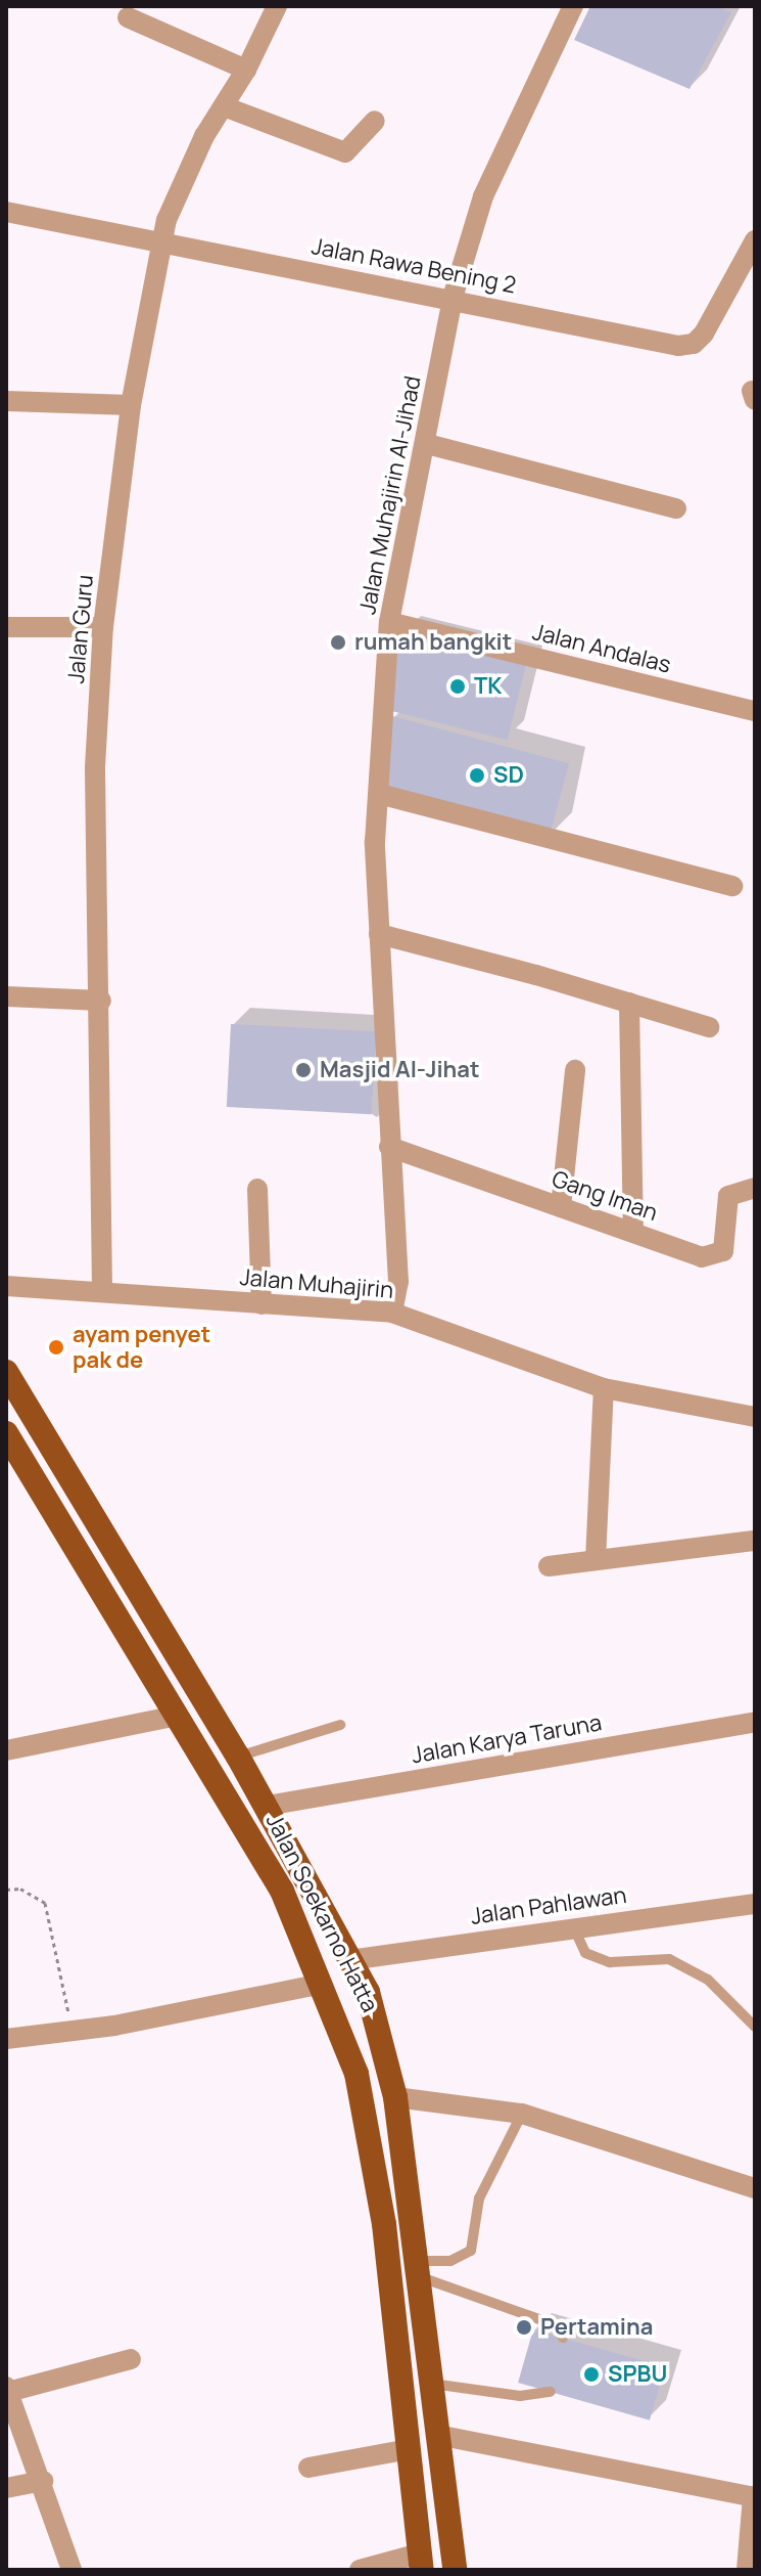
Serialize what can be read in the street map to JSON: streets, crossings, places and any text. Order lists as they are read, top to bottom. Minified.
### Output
{"streets":{"main road":["Jalan Soekarno Hatta"],"street":["Jalan Rawa Bening 2","Jalan Muhajirin Al-Jihad","Jalan Guru","Jalan Andalas","Gang Iman","Jalan Muhajirin","Jalan Karya Taruna","Jalan Pahlawan"]},"crossings":[["Jalan Rawa Bening 2","Jalan Muhajirin Al-Jihad"],["Jalan Rawa Bening 2","Jalan Guru"],["Jalan Muhajirin Al-Jihad","Jalan Andalas"],["Jalan Muhajirin Al-Jihad","Gang Iman"],["Jalan Muhajirin Al-Jihad","Jalan Muhajirin"],["Jalan Guru","Jalan Muhajirin"],["Jalan Karya Taruna","Jalan Soekarno Hatta"],["Jalan Pahlawan","Jalan Soekarno Hatta"]],"places":["rumah bangkit","TK","SD","Masjid Al-Jihat","ayam penyet pak de","Pertamina","SPBU"]}
